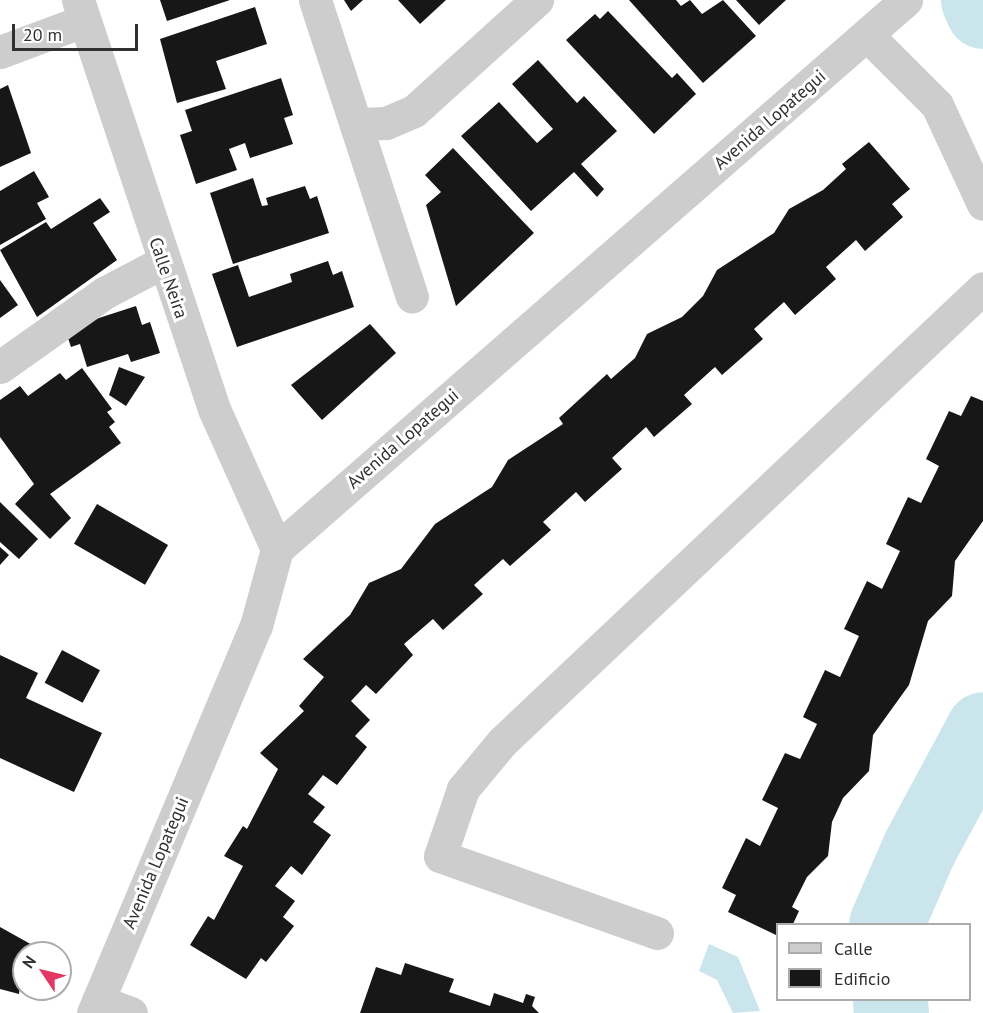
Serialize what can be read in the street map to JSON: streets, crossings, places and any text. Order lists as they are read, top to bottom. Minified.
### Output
{"streets":{"street":["Avenida Lopategui","Calle Neira"]},"crossings":[["Avenida Lopategui","Calle Neira"]],"legend":["Calle","Edificio"],"scale_bar":"20 m","north":"top left"}
